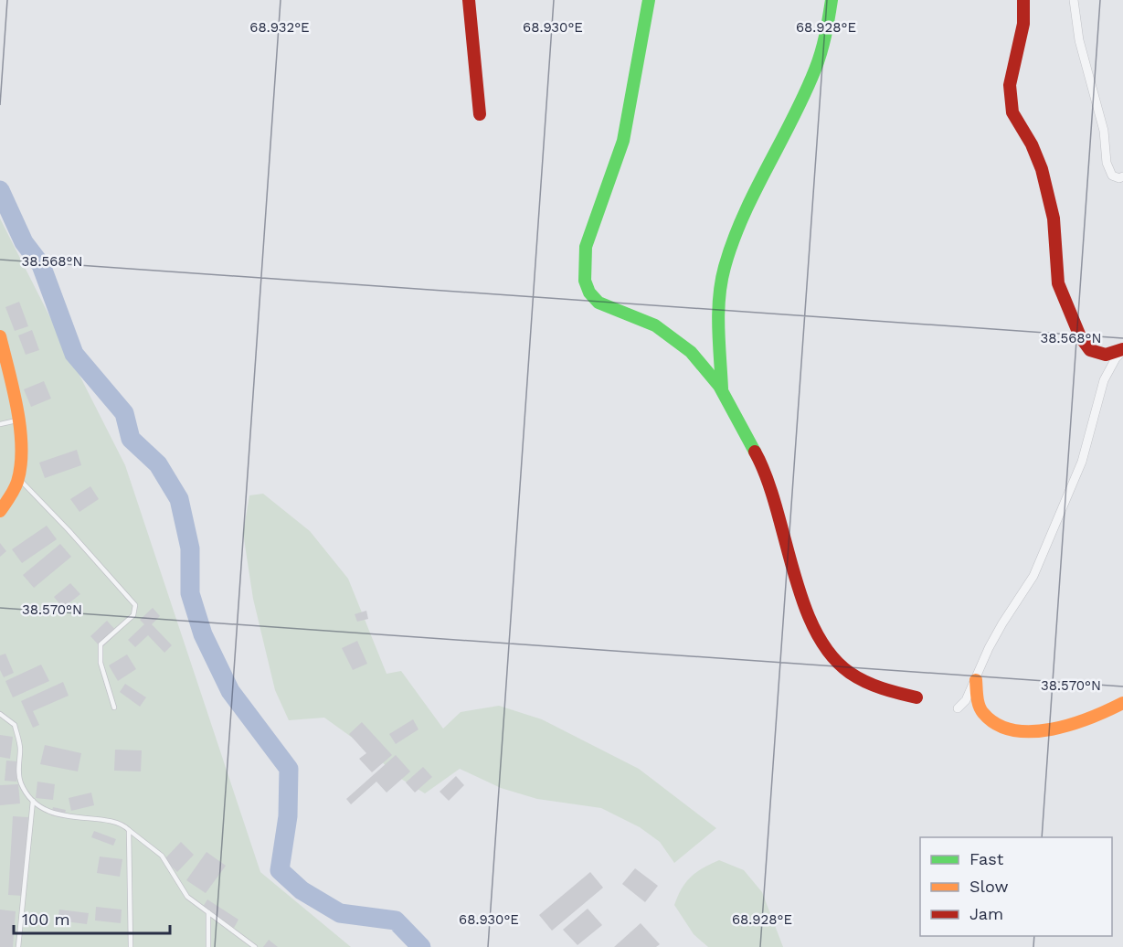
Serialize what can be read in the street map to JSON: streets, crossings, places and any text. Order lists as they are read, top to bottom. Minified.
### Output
{"legend":["Fast","Slow","Jam"],"scale_bar":"100 m","coordinates":["68.932°E","68.930°E","68.928°E","38.568°N","38.570°N"]}
